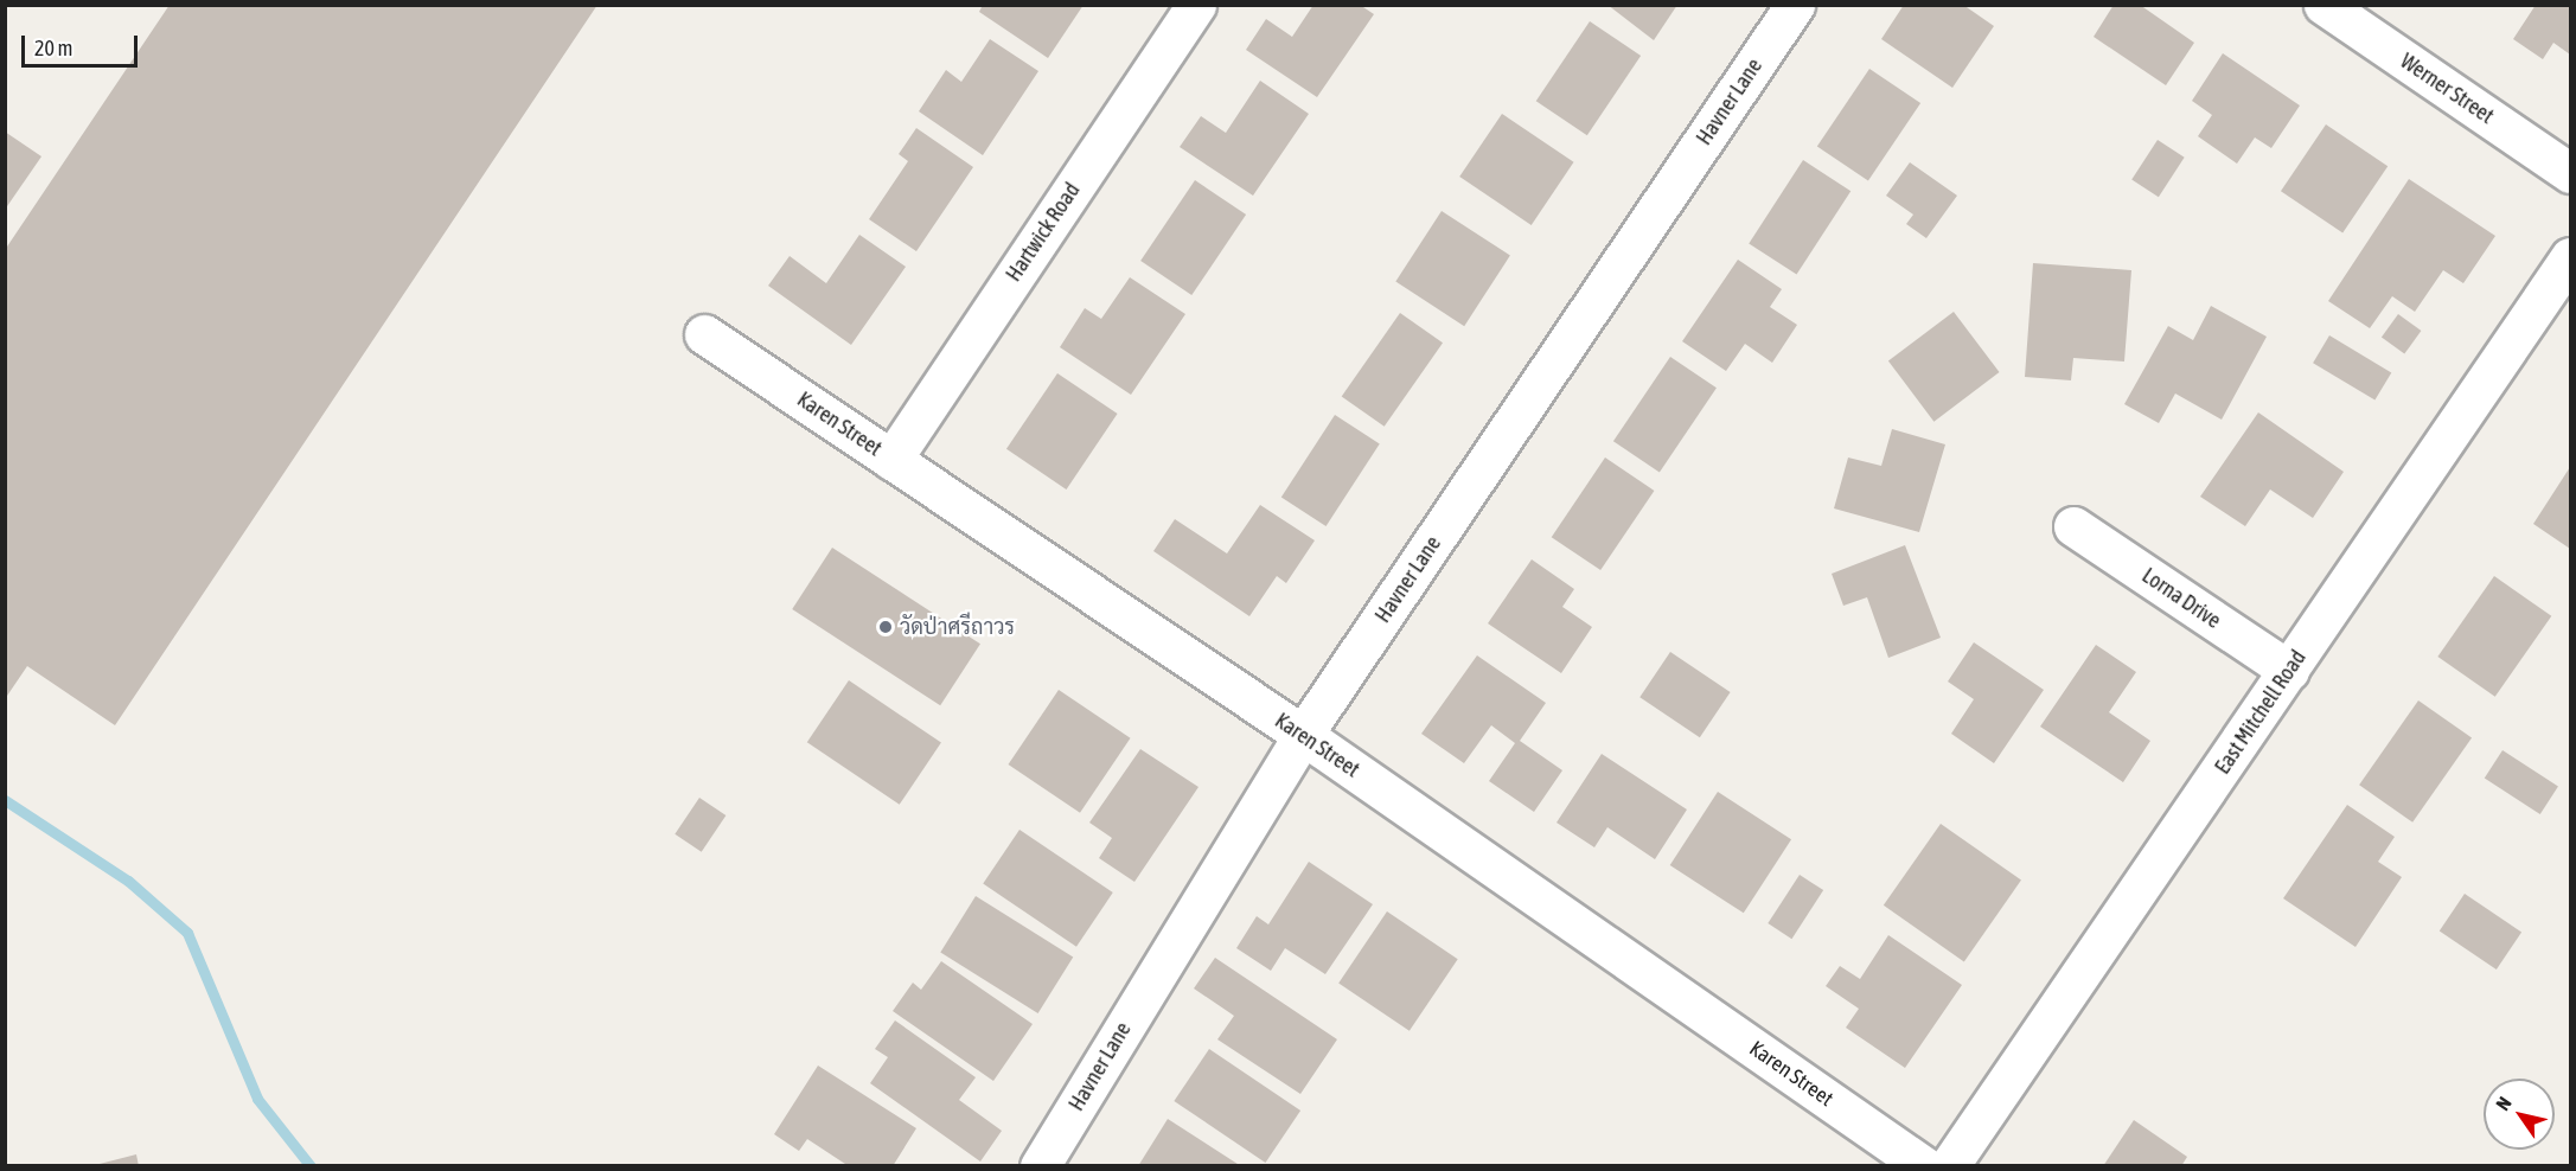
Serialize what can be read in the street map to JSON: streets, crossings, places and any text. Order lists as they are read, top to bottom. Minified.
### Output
{"streets":{"street":["Werner Street","Havner Lane","Hartwick Road","Karen Street","Lorna Drive","East Mitchell Road"]},"crossings":[["Havner Lane","Karen Street"],["Hartwick Road","Karen Street"],["Lorna Drive","East Mitchell Road"]],"places":["วัดป่าศรีถาวร"],"scale_bar":"20 m","north":"top left"}
